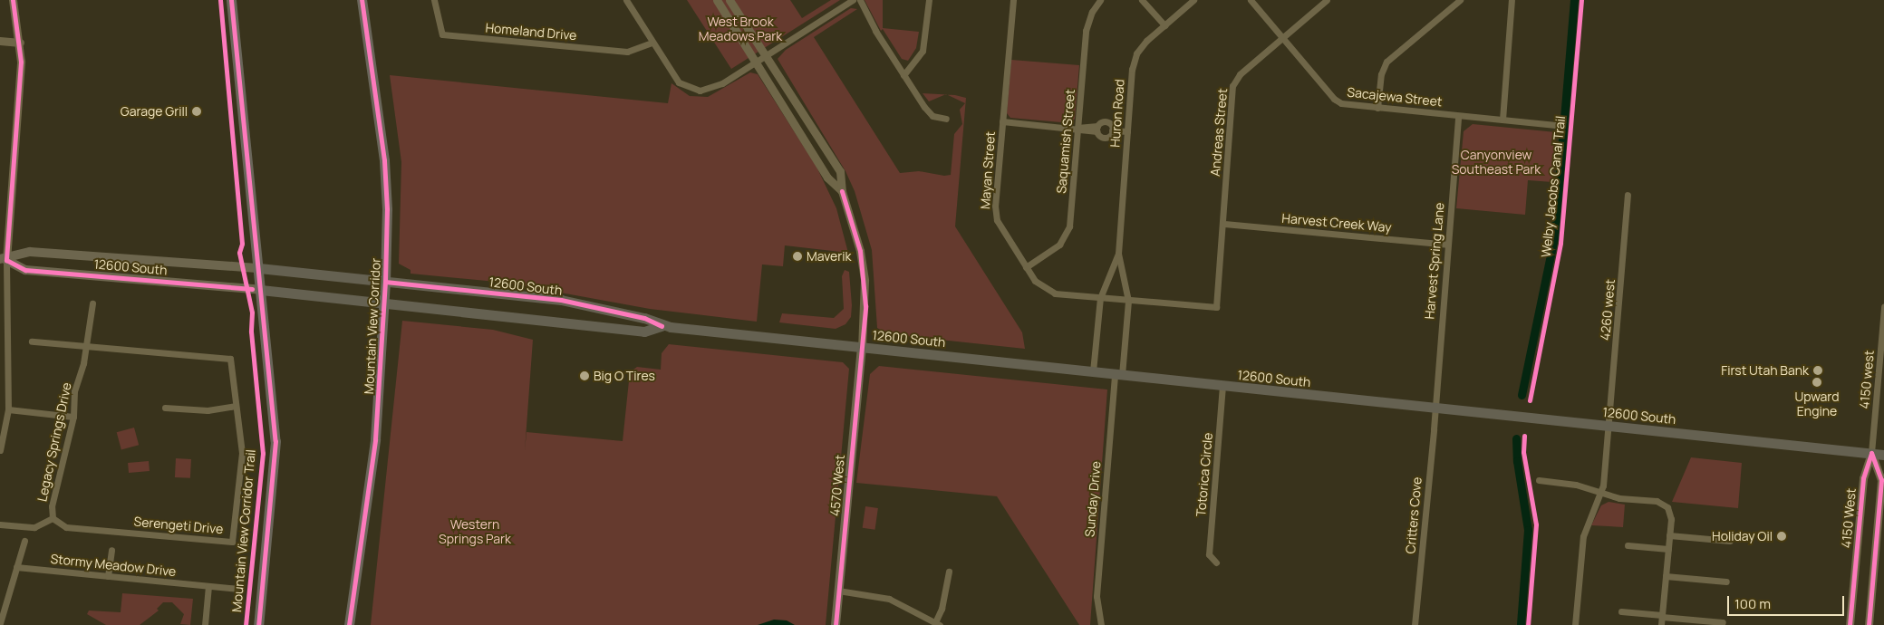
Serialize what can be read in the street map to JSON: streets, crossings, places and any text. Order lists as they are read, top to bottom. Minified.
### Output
{"streets":{"highway":["Mountain View Corridor"],"main road":["12600 South","4570 West"],"street":["Homeland Drive","Sacajewa Street","Huron Road","Andreas Street","Saquamish Street","Mayan Street","Harvest Creek Way","Harvest Spring Lane","4260 west","4150 west","Legacy Springs Drive","Totorica Circle","Sunday Drive","Critters Cove","4150 West","Serengeti Drive","Stormy Meadow Drive"],"cycle path":["Welby Jacobs Canal Trail","Mountain View Corridor Trail"]},"crossings":[["Sacajewa Street","Andreas Street"],["Sacajewa Street","Harvest Spring Lane"],["Huron Road","Mayan Street"],["Huron Road","12600 South"],["Huron Road","Sunday Drive"],["Andreas Street","Mayan Street"],["Andreas Street","Harvest Creek Way"],["Saquamish Street","Mayan Street"],["Harvest Creek Way","Harvest Spring Lane"],["Harvest Spring Lane","12600 South"],["Harvest Spring Lane","Critters Cove"],["12600 South","4260 west"],["12600 South","Mountain View Corridor"],["12600 South","4150 west"],["12600 South","Totorica Circle"],["12600 South","4570 West"],["12600 South","Sunday Drive"],["12600 South","Critters Cove"],["12600 South","4150 West"],["4150 west","4150 West"],["Legacy Springs Drive","Serengeti Drive"]],"parks":["West Brook Meadows Park","Canyonview Southeast Park","Western Springs Park"],"places":["Garage Grill","Maverik","First Utah Bank","Big O Tires","Upward Engine","Holiday Oil"],"scale_bar":"100 m"}
